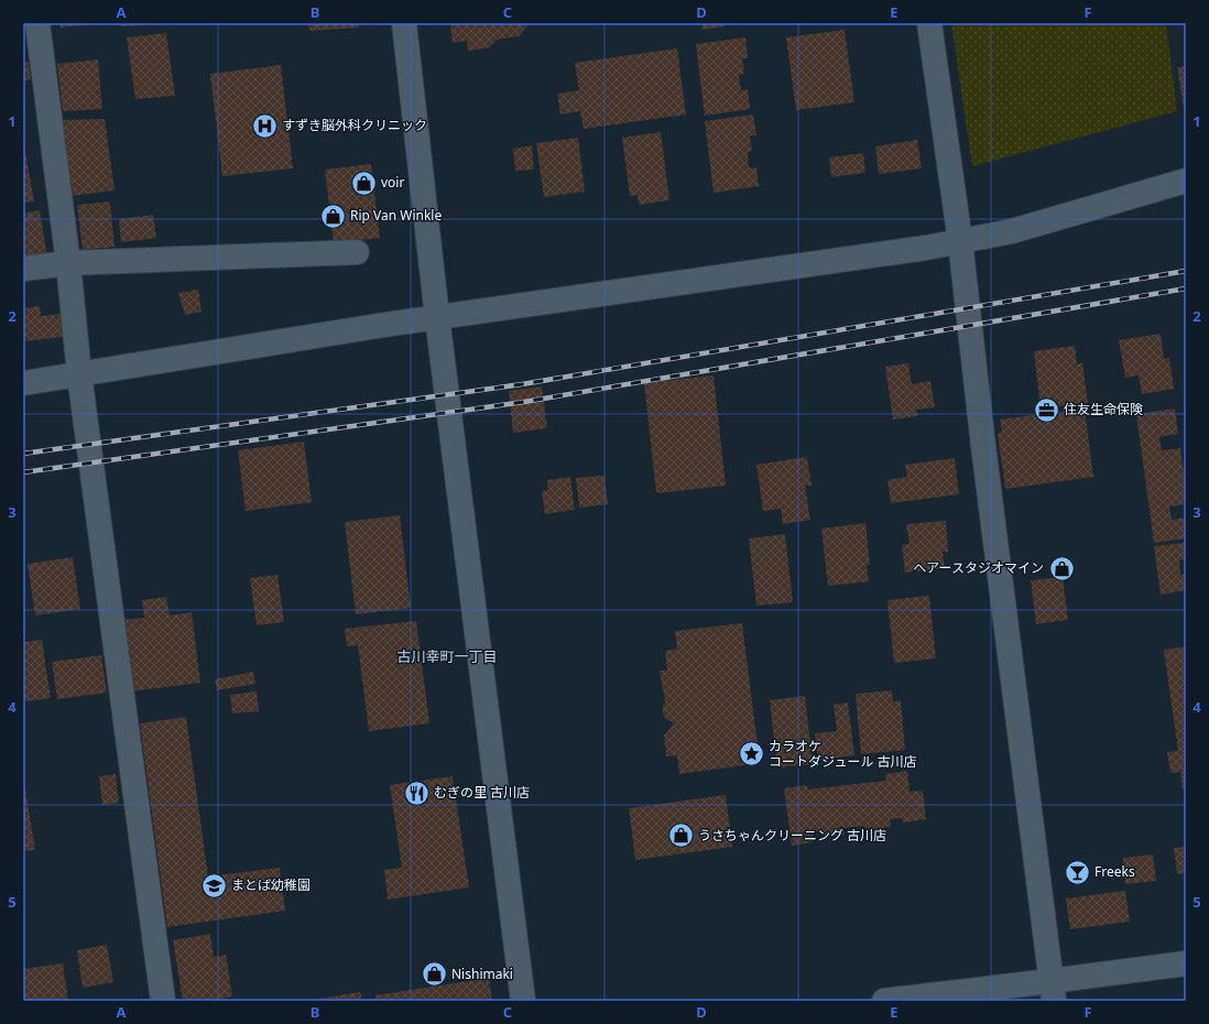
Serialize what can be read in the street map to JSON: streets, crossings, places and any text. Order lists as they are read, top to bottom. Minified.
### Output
{"districts":["古川幸町一丁目"],"places":{"hospital":["すずき脳外科クリニック"],"shop":["voir","Rip Van Winkle","ヘアースタジオマイン","うさちゃんクリーニング 古川店","Nishimaki"],"office":["住友生命保険"],"place":["カラオケ コートダジュール 古川店"],"restaurant":["むぎの里 古川店"],"bar":["Freeks"],"school or university":["まとば幼稚園"]},"grid":{"columns":["A","B","C","D","E","F"],"rows":["1","2","3","4","5"]}}
